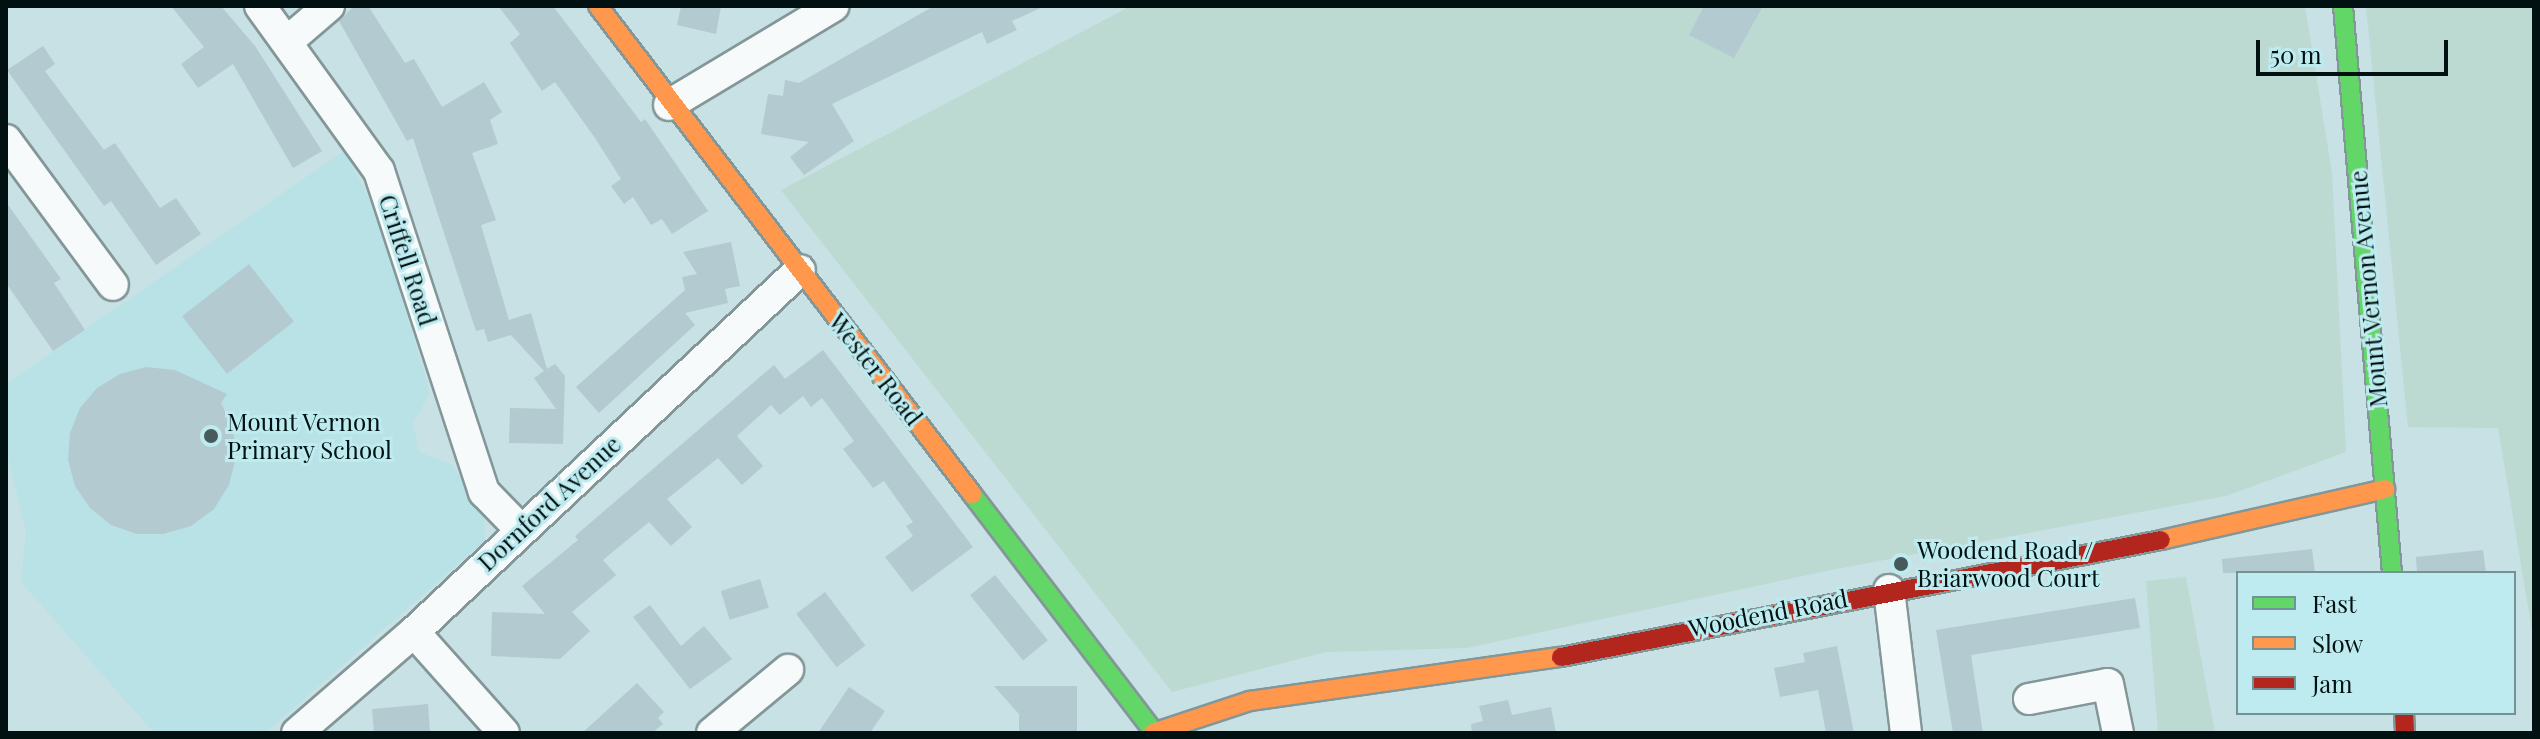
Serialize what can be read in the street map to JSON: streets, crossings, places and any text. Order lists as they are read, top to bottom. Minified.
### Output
{"streets":{"street":["Criffell Road","Mount Vernon Avenue","Wester Road","Dornford Avenue","Woodend Road"]},"crossings":[["Criffell Road","Dornford Avenue"],["Mount Vernon Avenue","Woodend Road"],["Wester Road","Dornford Avenue"],["Wester Road","Woodend Road"]],"places":["Mount Vernon Primary School","Woodend Road / Briarwood Court"],"legend":["Fast","Slow","Jam"],"scale_bar":"50 m"}
